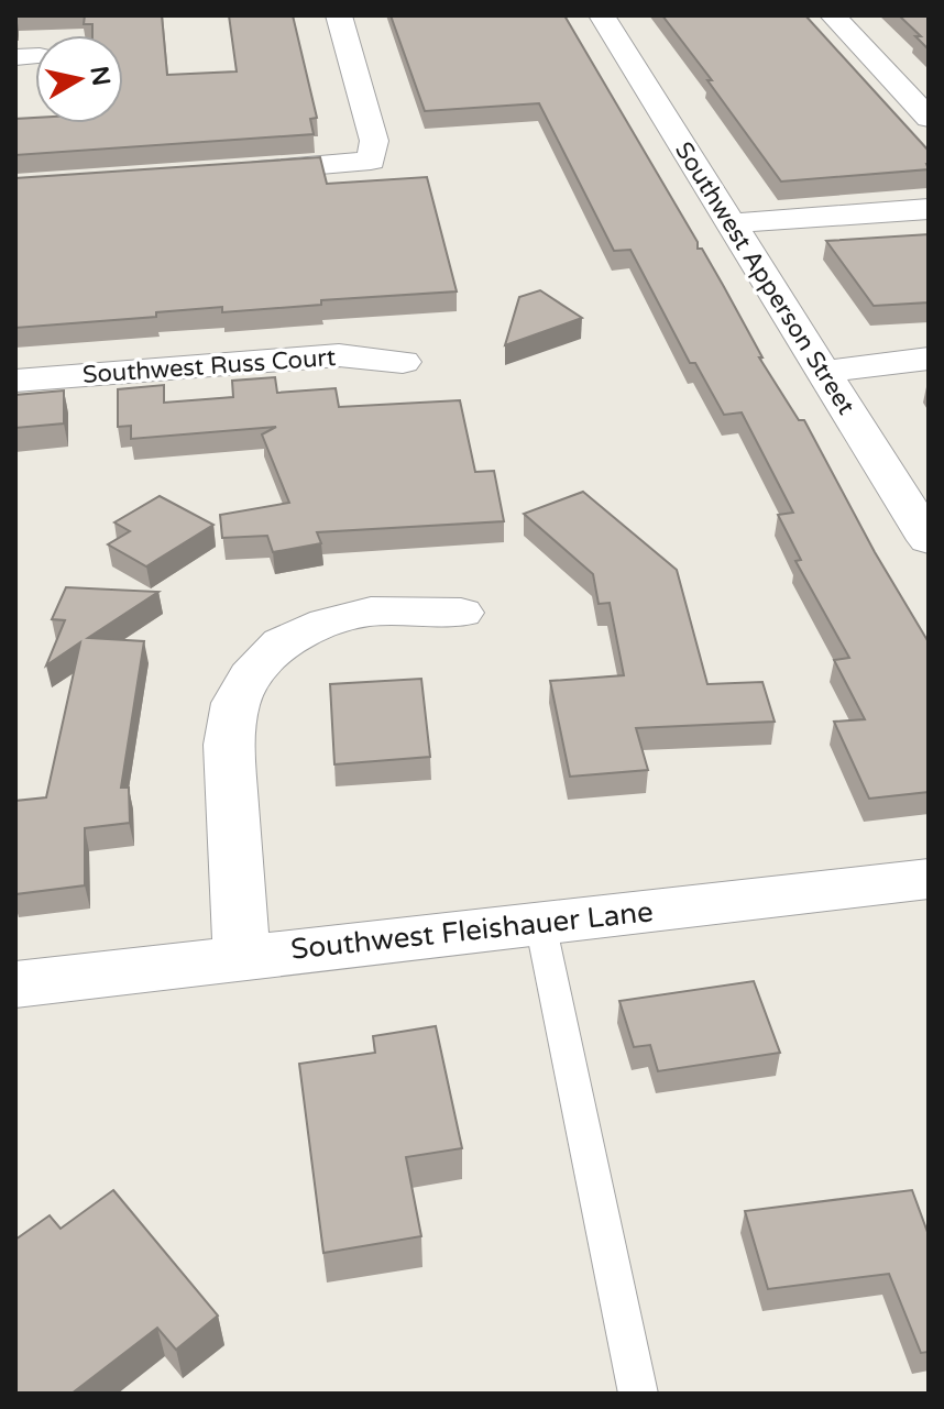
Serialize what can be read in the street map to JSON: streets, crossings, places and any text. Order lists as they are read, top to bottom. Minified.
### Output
{"streets":{"street":["Southwest Apperson Street","Southwest Russ Court","Southwest Fleishauer Lane"]},"north":"right"}
